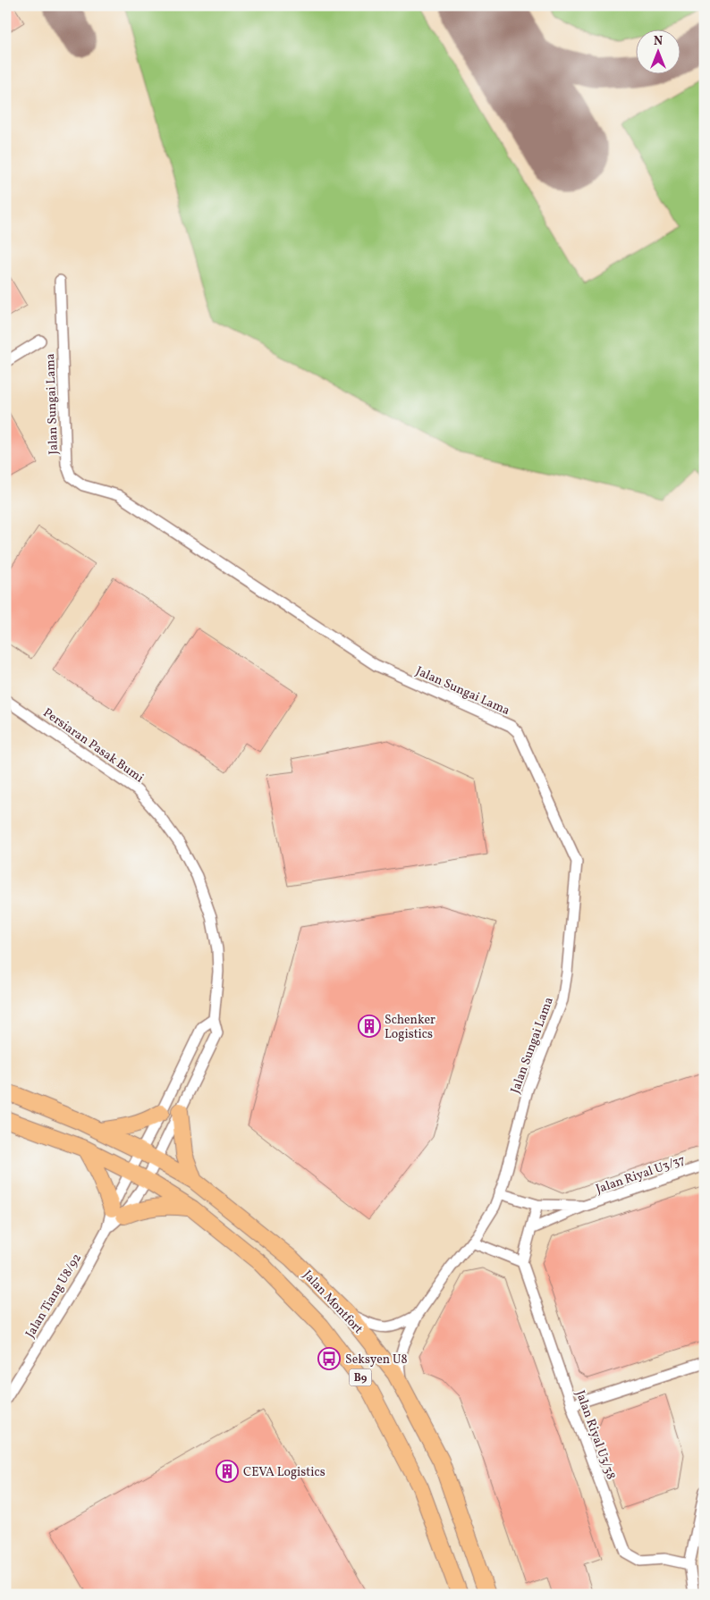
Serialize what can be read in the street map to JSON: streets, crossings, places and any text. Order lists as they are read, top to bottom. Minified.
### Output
{"streets":{"main road":["Jalan Montfort","B9"],"street":["Jalan Sungai Lama","Persiaran Pasak Bumi","Jalan Riyal U3/37","Jalan Tiang U8/92","Jalan Riyal U3/38"]},"crossings":[["Jalan Sungai Lama","Jalan Montfort"],["Persiaran Pasak Bumi","Jalan Tiang U8/92"],["Persiaran Pasak Bumi","Jalan Montfort"],["Jalan Tiang U8/92","Jalan Montfort"]],"places":{"building":["Schenker Logistics","CEVA Logistics"],"bus stop":["Seksyen U8"]},"north":"top"}
